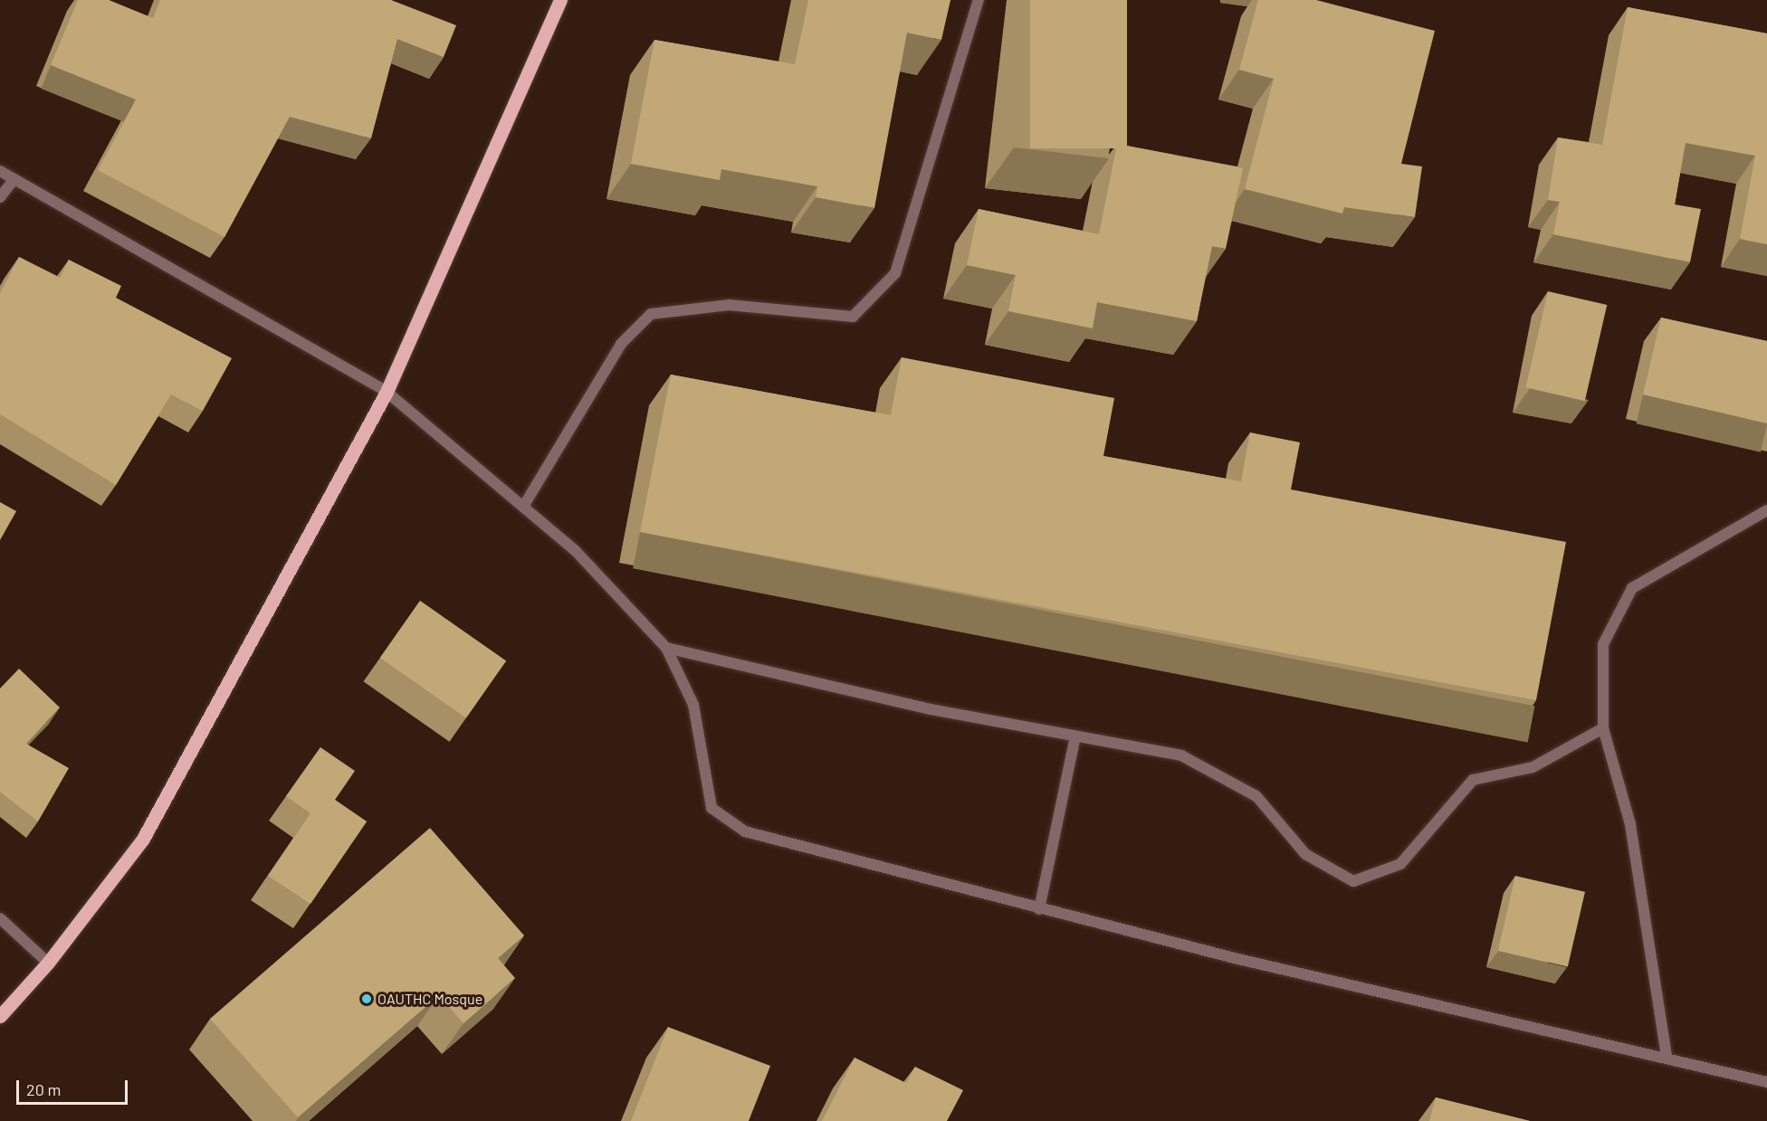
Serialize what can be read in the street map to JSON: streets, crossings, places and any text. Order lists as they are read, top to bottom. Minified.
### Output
{"places":["OAUTHC Mosque"],"scale_bar":"20 m"}
